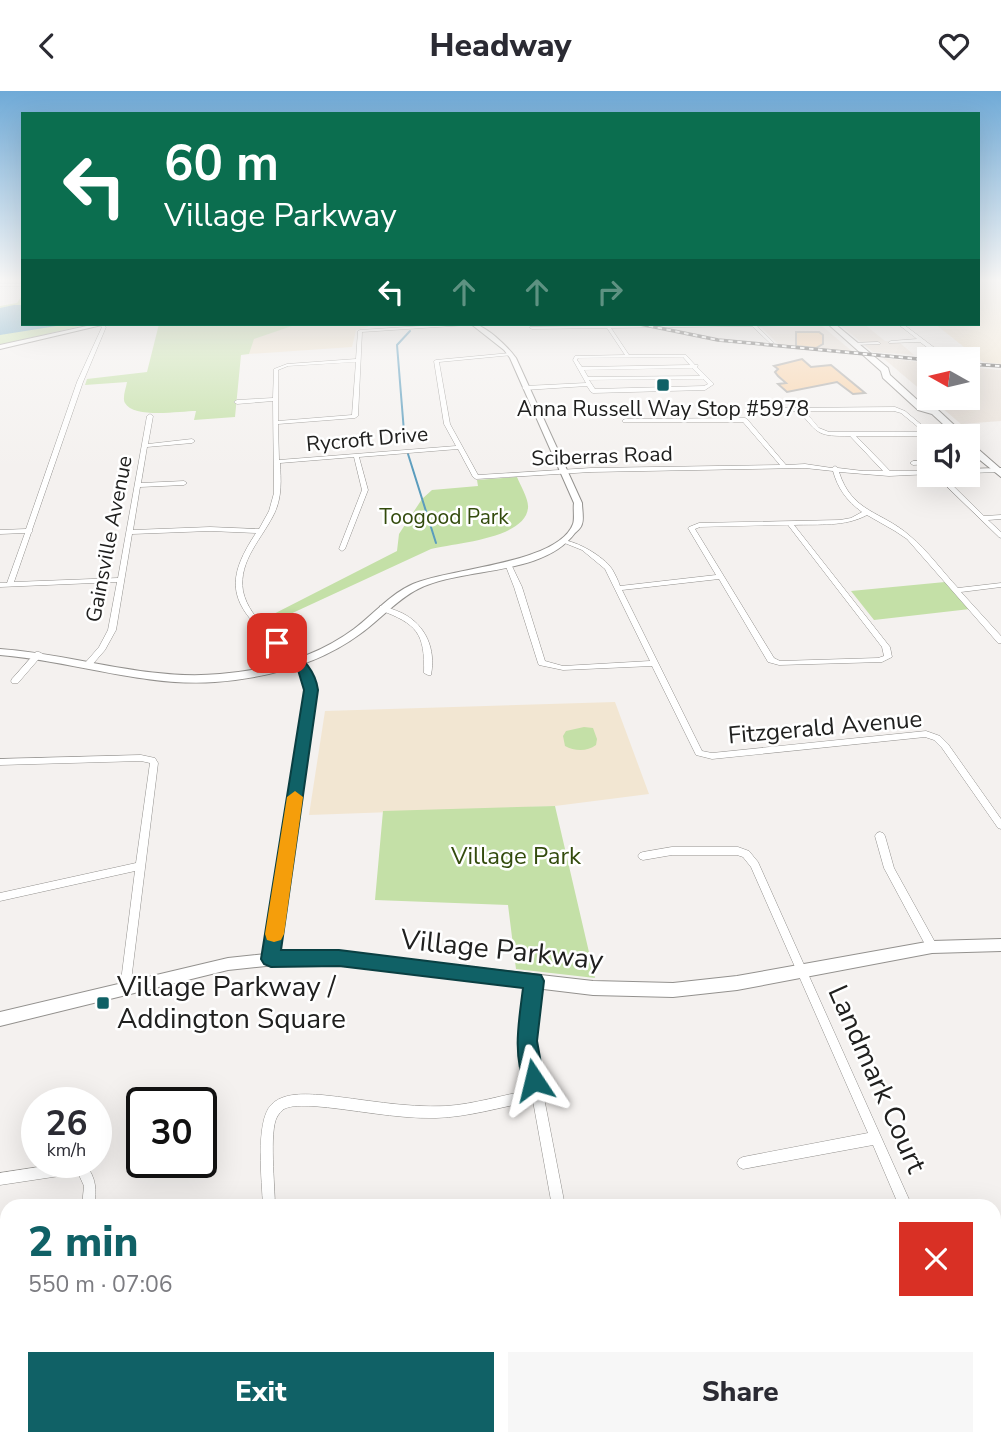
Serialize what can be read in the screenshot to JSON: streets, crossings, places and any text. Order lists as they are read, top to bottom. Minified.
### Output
{"streets":{"main road":["Village Parkway"],"street":["Rycroft Drive","Sciberras Road","Gainsville Avenue","Fitzgerald Avenue","Landmark Court"]},"crossings":[["Rycroft Drive","Sciberras Road"],["Village Parkway","Landmark Court"]],"parks":["Toogood Park","Village Park"],"places":{"transit":["Anna Russell Way Stop #5978","Village Parkway / Addington Square"]},"north":"left","page":{"header":"Headway","turn":["60 m","Village Parkway"],"speed":"26 km/h","limit":"30","heading":["2 min","550 m · 07:06"],"buttons":["Exit","Share"]}}
